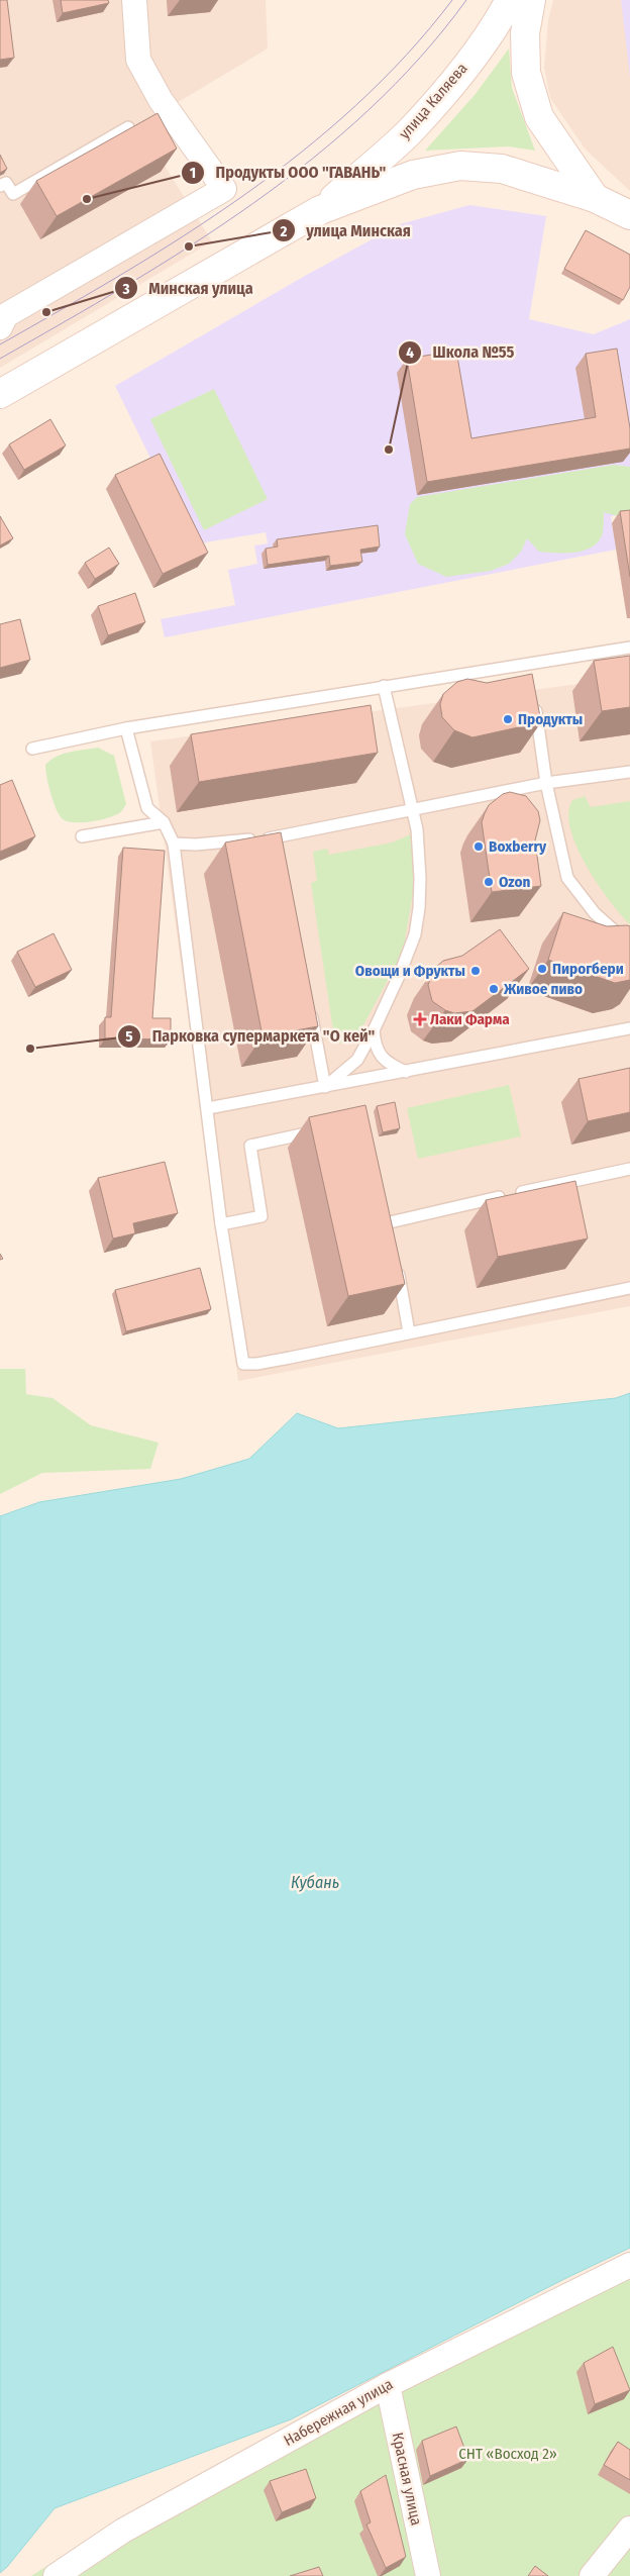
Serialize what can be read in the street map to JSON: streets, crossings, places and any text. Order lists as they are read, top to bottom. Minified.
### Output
{"streets":{"main road":["улица Каляева"],"street":["Набережная улица","Красная улица"]},"crossings":[["Набережная улица","Красная улица"]],"water":["Кубань"],"parks":["СНТ «Восход 2»"],"places":{"other":["Продукты ООО \"ГАВАНЬ\"","улица Минская","Минская улица","Школа №55","Продукты","Boxberry","Ozon","Пирогбери","Овощи и Фрукты","Живое пиво","Парковка супермаркета \"О кей\""],"health":["Лаки Фарма"]}}
